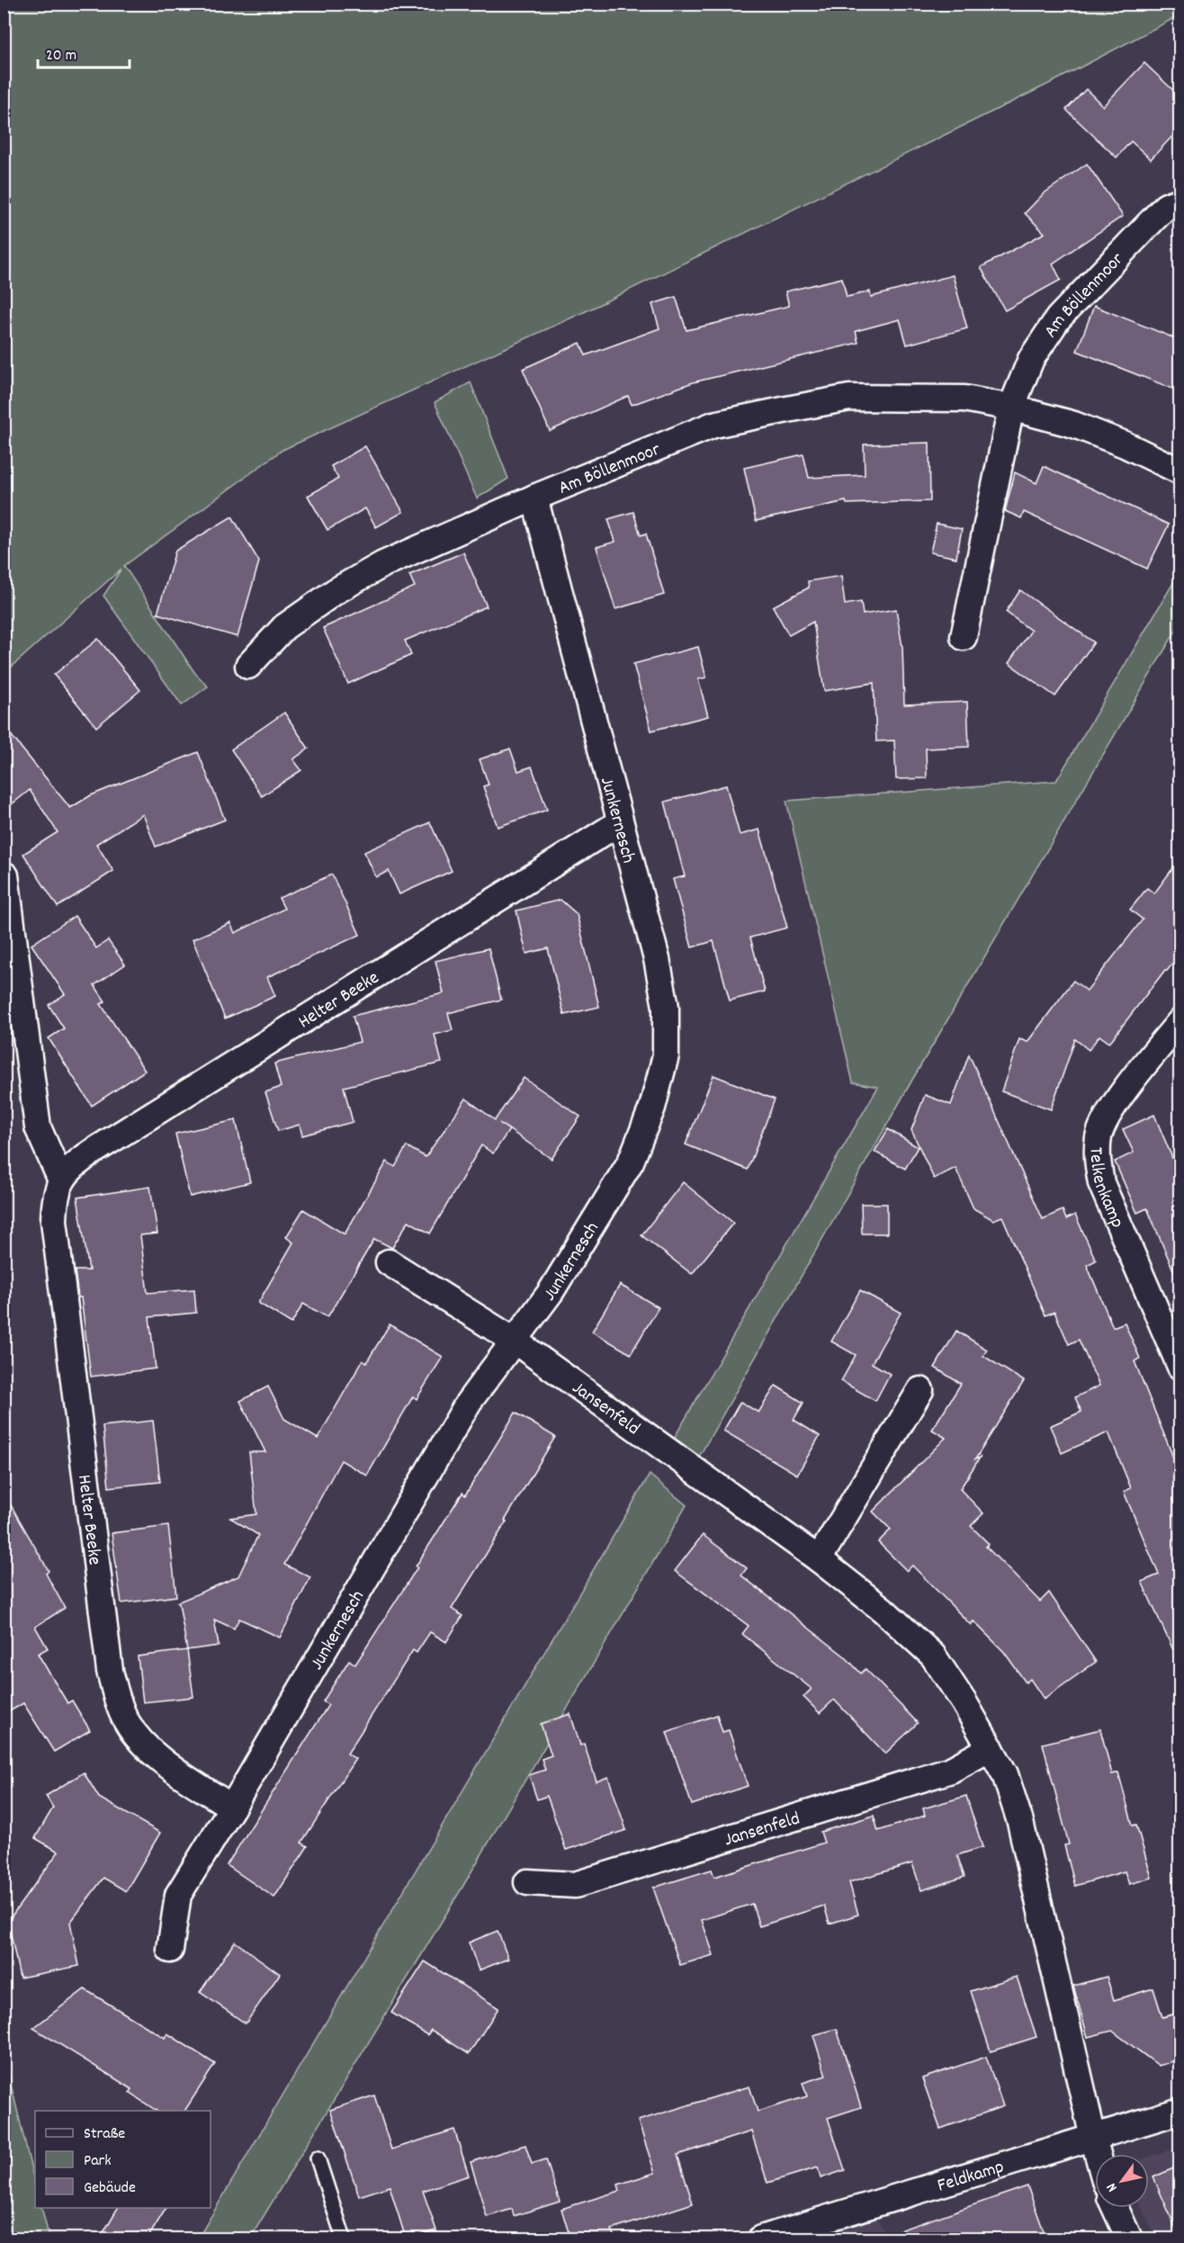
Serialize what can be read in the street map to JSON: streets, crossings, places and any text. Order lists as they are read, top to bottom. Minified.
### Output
{"streets":{"street":["Am Böllenmoor","Junkernesch","Helter Beeke","Telkenkamp","Jansenfeld","Feldkamp"]},"crossings":[["Am Böllenmoor","Junkernesch"],["Junkernesch","Helter Beeke"],["Junkernesch","Jansenfeld"],["Jansenfeld","Feldkamp"]],"legend":["Straße","Park","Gebäude"],"scale_bar":"20 m","north":"bottom left"}
